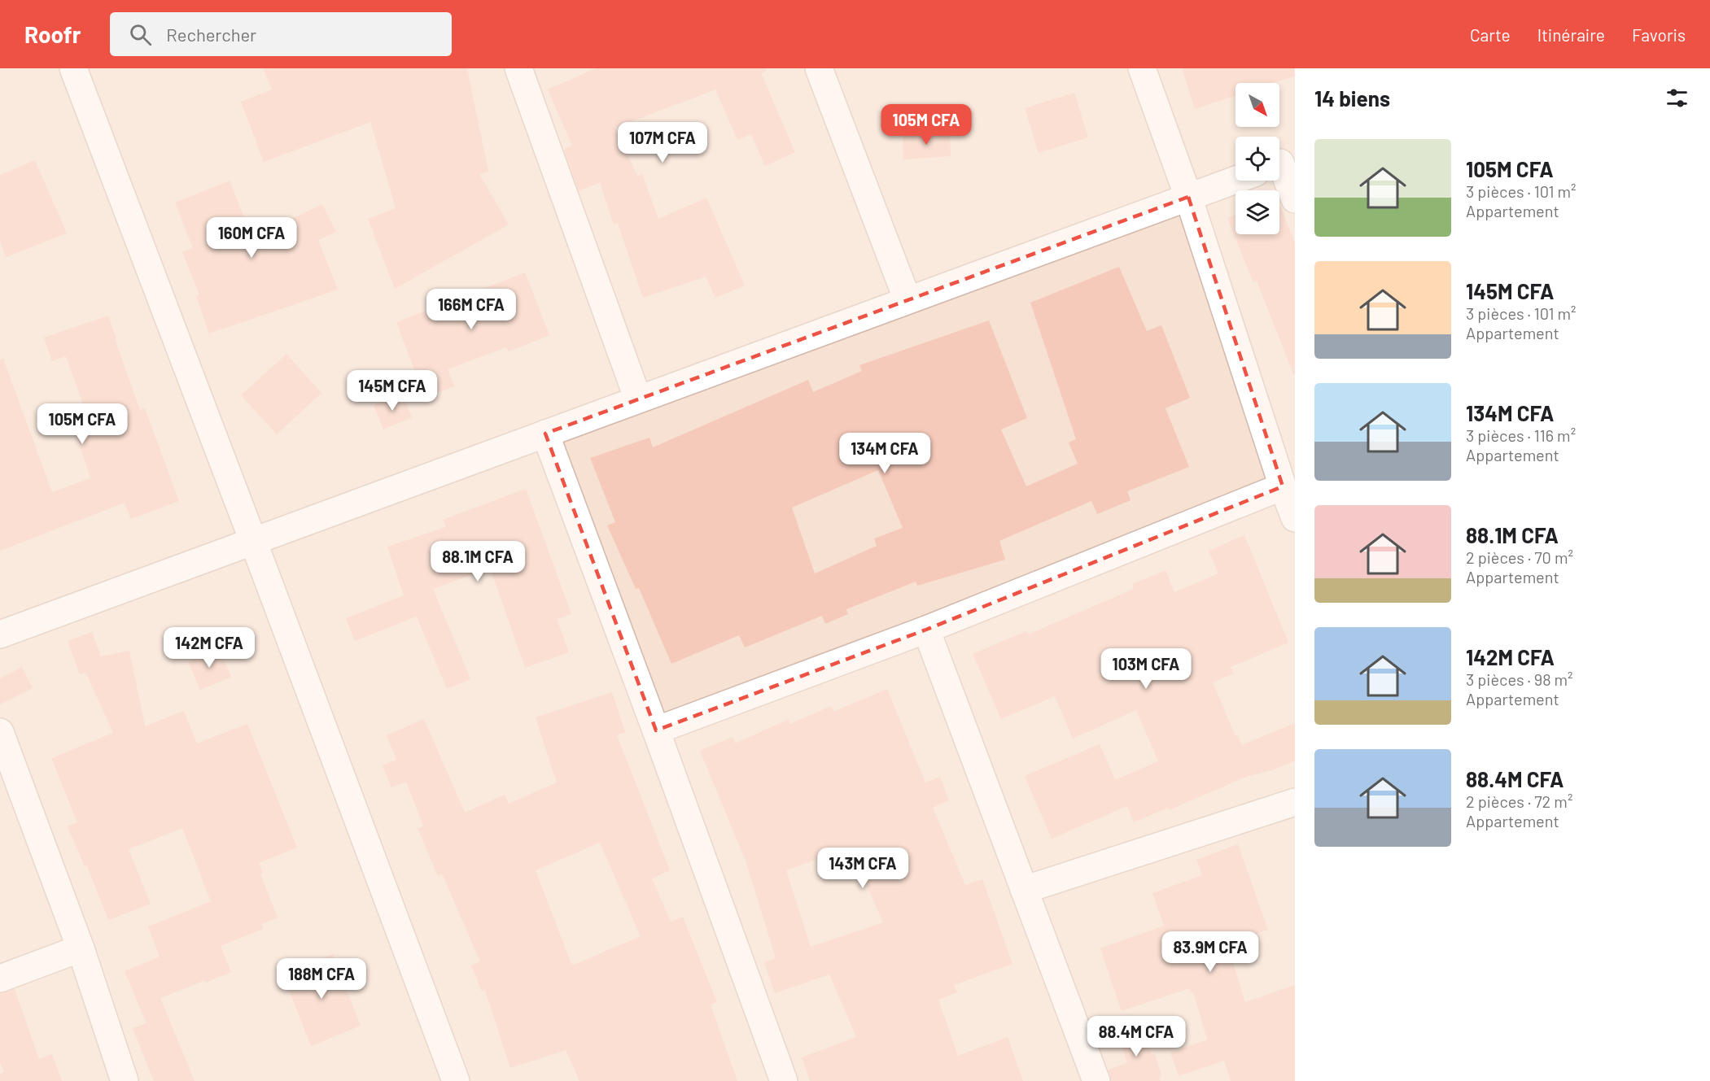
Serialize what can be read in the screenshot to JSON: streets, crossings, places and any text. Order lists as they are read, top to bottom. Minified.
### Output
{"north":"bottom right","page":{"header":"Roofr","search":"Rechercher","nav":["Carte","Itinéraire","Favoris"],"heading":"14 biens","price":["105M CFA","107M CFA","160M CFA","166M CFA","145M CFA","105M CFA","134M CFA","88.1M CFA","142M CFA","103M CFA","143M CFA","83.9M CFA","188M CFA","88.4M CFA"],"list":[{"name":"105M CFA","note":"3 pièces · 101 m² · Appartement"},{"name":"145M CFA","note":"3 pièces · 101 m² · Appartement"},{"name":"134M CFA","note":"3 pièces · 116 m² · Appartement"},{"name":"88.1M CFA","note":"2 pièces · 70 m² · Appartement"},{"name":"142M CFA","note":"3 pièces · 98 m² · Appartement"},{"name":"88.4M CFA","note":"2 pièces · 72 m² · Appartement"}]}}
